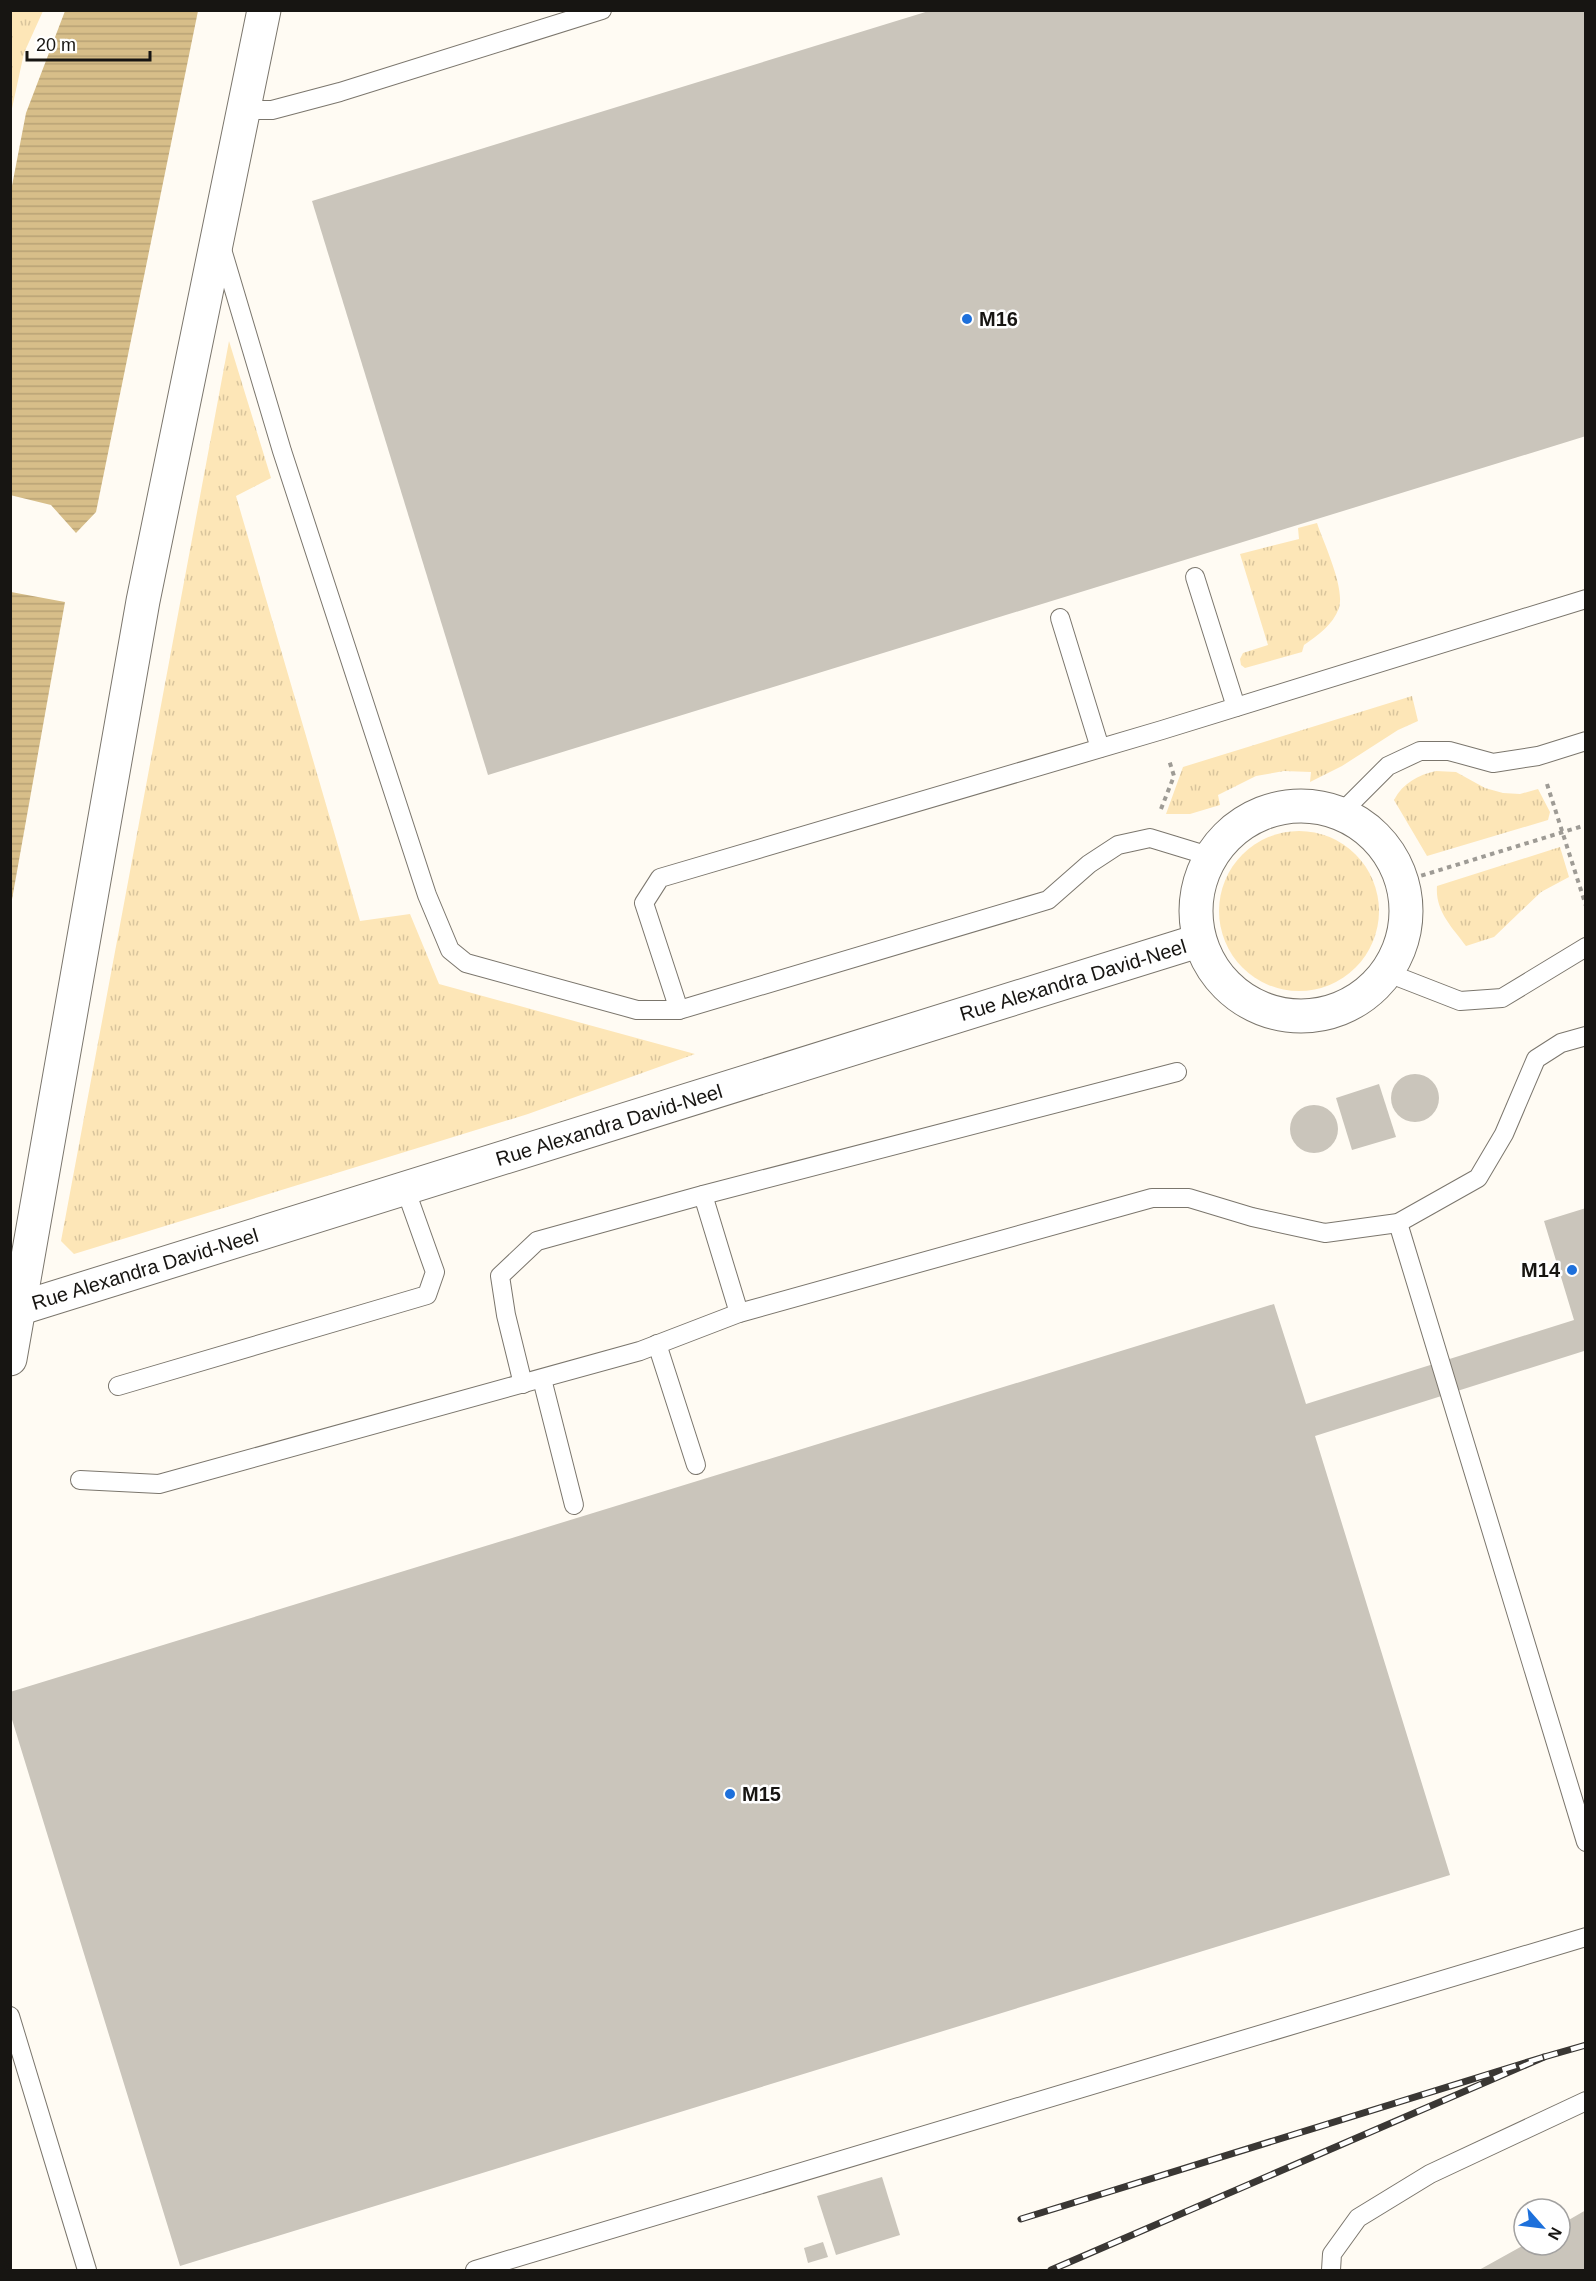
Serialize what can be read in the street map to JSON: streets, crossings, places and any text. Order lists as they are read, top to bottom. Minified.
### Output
{"streets":{"street":["Rue Alexandra David-Neel"]},"places":["M16","M14","M15"],"scale_bar":"20 m","north":"bottom right"}
